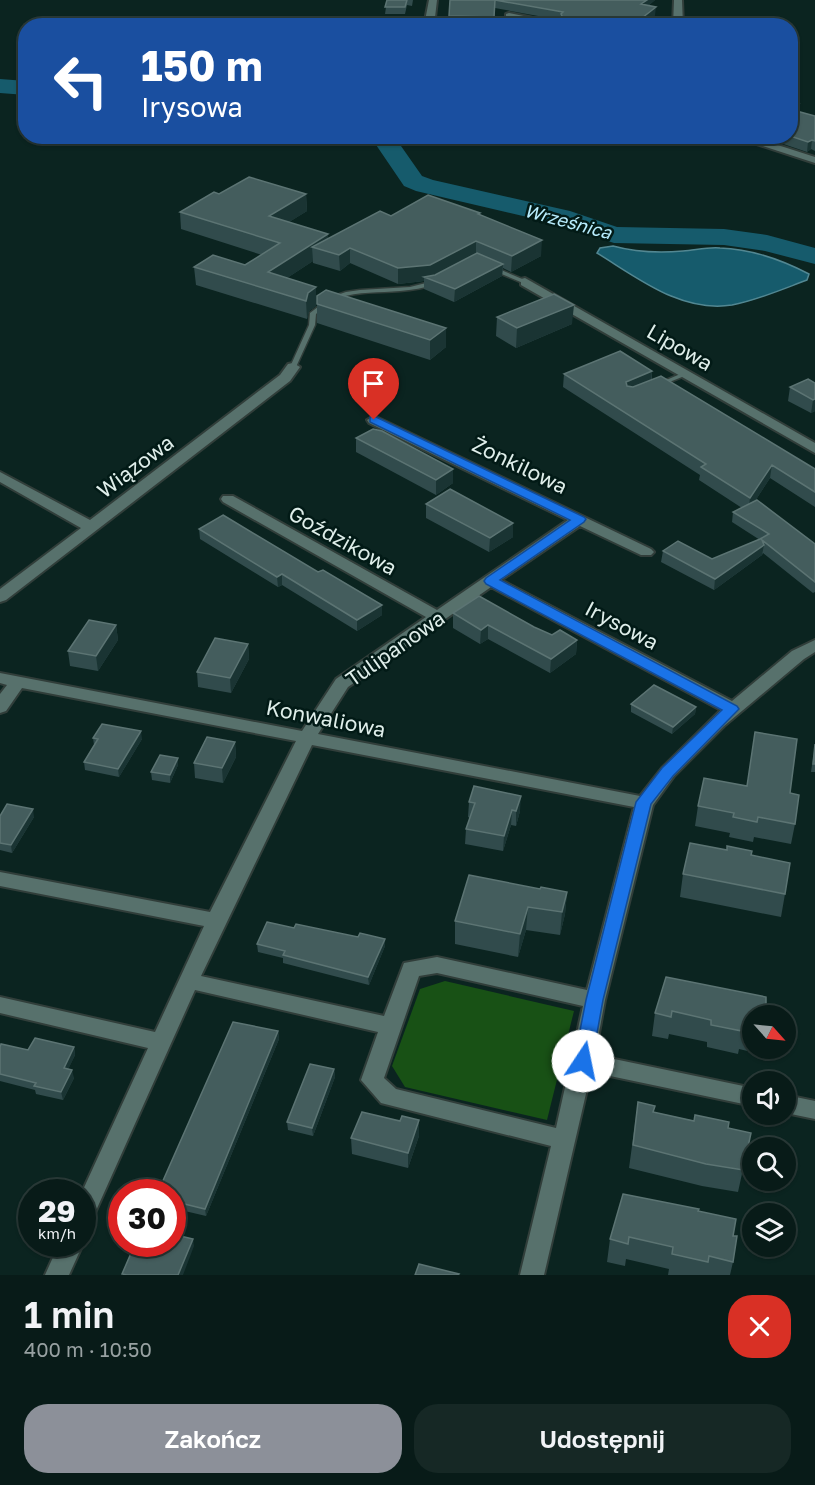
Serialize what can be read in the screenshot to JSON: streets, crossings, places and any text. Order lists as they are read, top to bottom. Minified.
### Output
{"streets":{"street":["Lipowa","Żonkilowa","Wiązowa","Goździkowa","Irysowa","Tulipanowa","Konwaliowa"]},"crossings":[["Żonkilowa","Tulipanowa"],["Goździkowa","Tulipanowa"],["Irysowa","Tulipanowa"],["Tulipanowa","Konwaliowa"]],"water":["Wrześnica"],"north":"bottom right","page":{"turn":["150 m","Irysowa"],"speed":"29 km/h","limit":"30","heading":["1 min","400 m · 10:50"],"buttons":["Zakończ","Udostępnij"]}}
